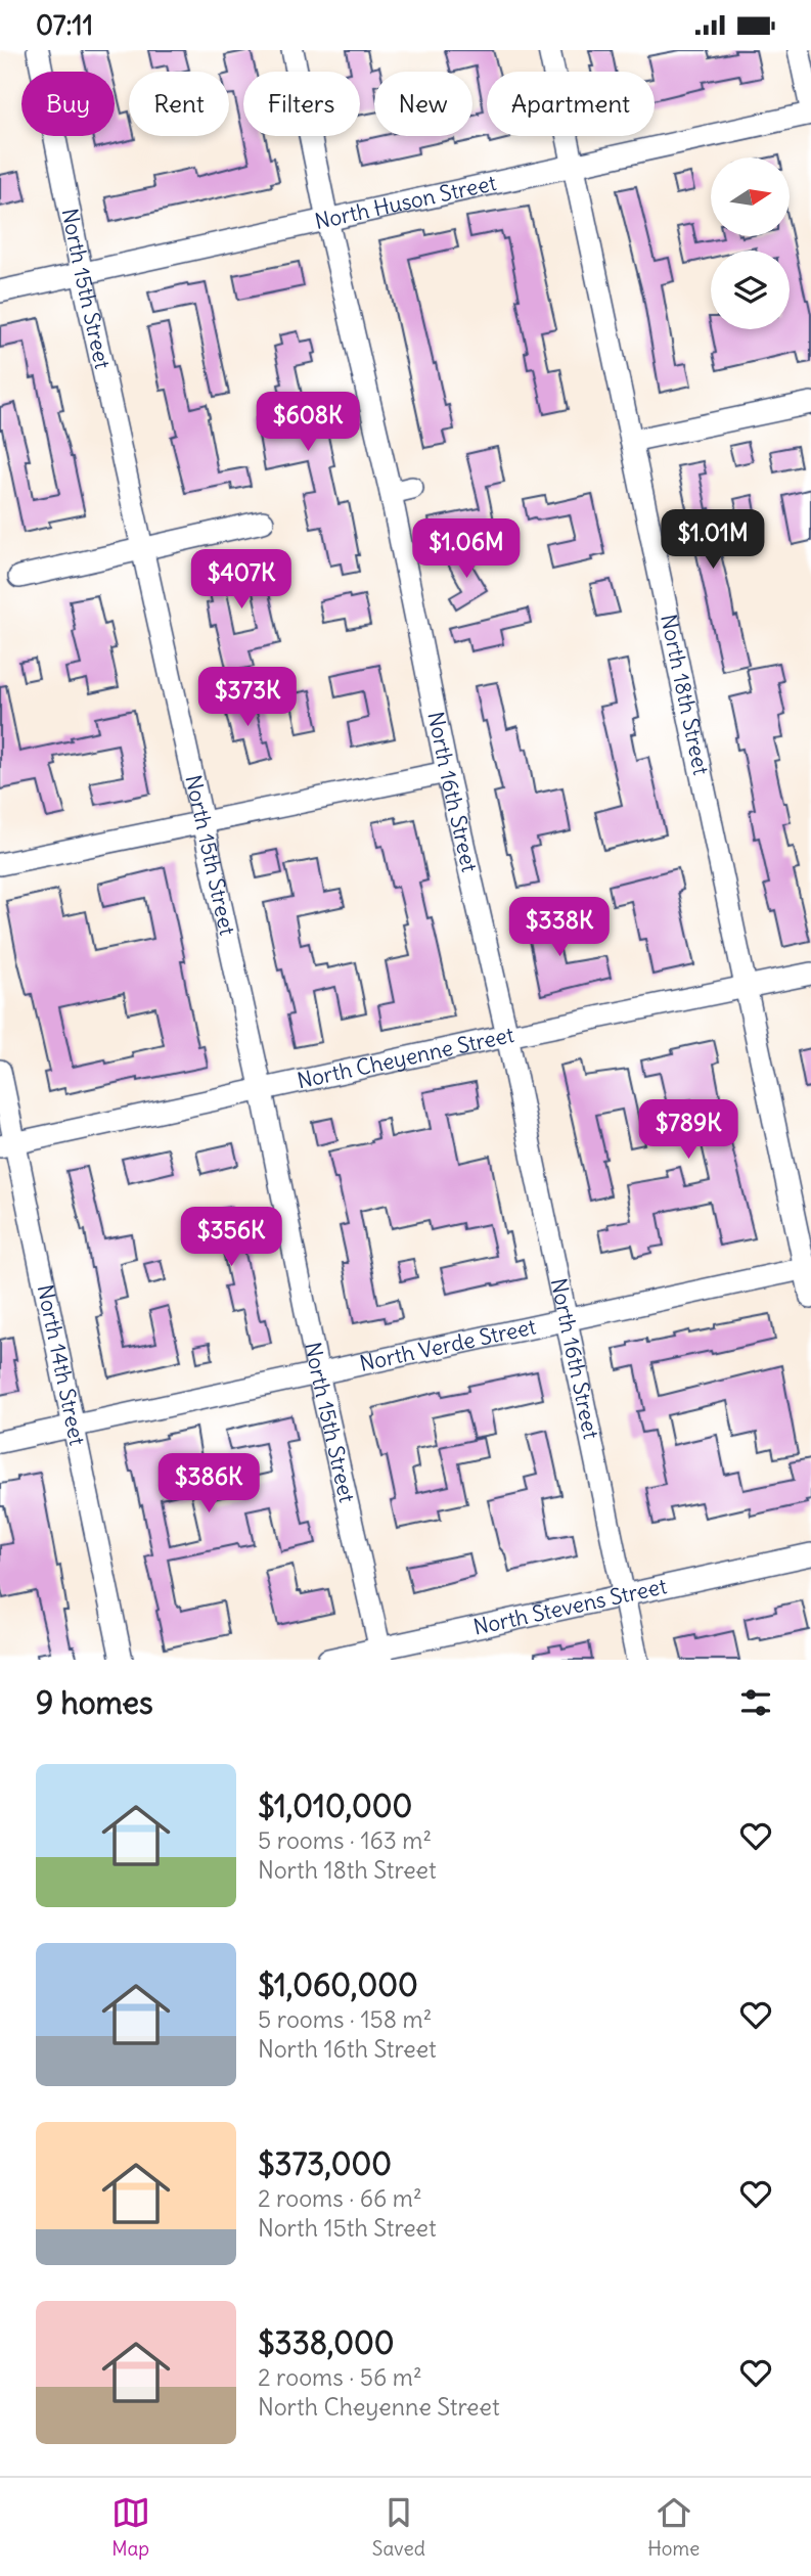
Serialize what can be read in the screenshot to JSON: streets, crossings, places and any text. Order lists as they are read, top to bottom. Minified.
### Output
{"streets":{"street":["North Huson Street","North 15th Street","North 18th Street","North 16th Street","North Cheyenne Street","North Verde Street","North 14th Street","North Stevens Street"]},"crossings":[["North Huson Street","North 15th Street"],["North Huson Street","North 18th Street"],["North Huson Street","North 16th Street"],["North 15th Street","North Cheyenne Street"],["North 15th Street","North Verde Street"],["North 15th Street","North Stevens Street"],["North 18th Street","North Cheyenne Street"],["North 18th Street","North Verde Street"],["North 16th Street","North Cheyenne Street"],["North 16th Street","North Verde Street"],["North 16th Street","North Stevens Street"],["North Cheyenne Street","North 14th Street"],["North Verde Street","North 14th Street"]],"north":"right","page":{"status":"07:11","chip":["Buy","Rent","Filters","New","Apartment"],"price":["$608K","$1.01M","$1.06M","$407K","$373K","$338K","$789K","$356K","$386K"],"heading":"9 homes","list":[{"name":"$1,010,000","note":"5 rooms · 163 m² · North 18th Street"},{"name":"$1,060,000","note":"5 rooms · 158 m² · North 16th Street"},{"name":"$373,000","note":"2 rooms · 66 m² · North 15th Street"},{"name":"$338,000","note":"2 rooms · 56 m² · North Cheyenne Street"}],"tabs":["Map","Saved","Home"]}}
